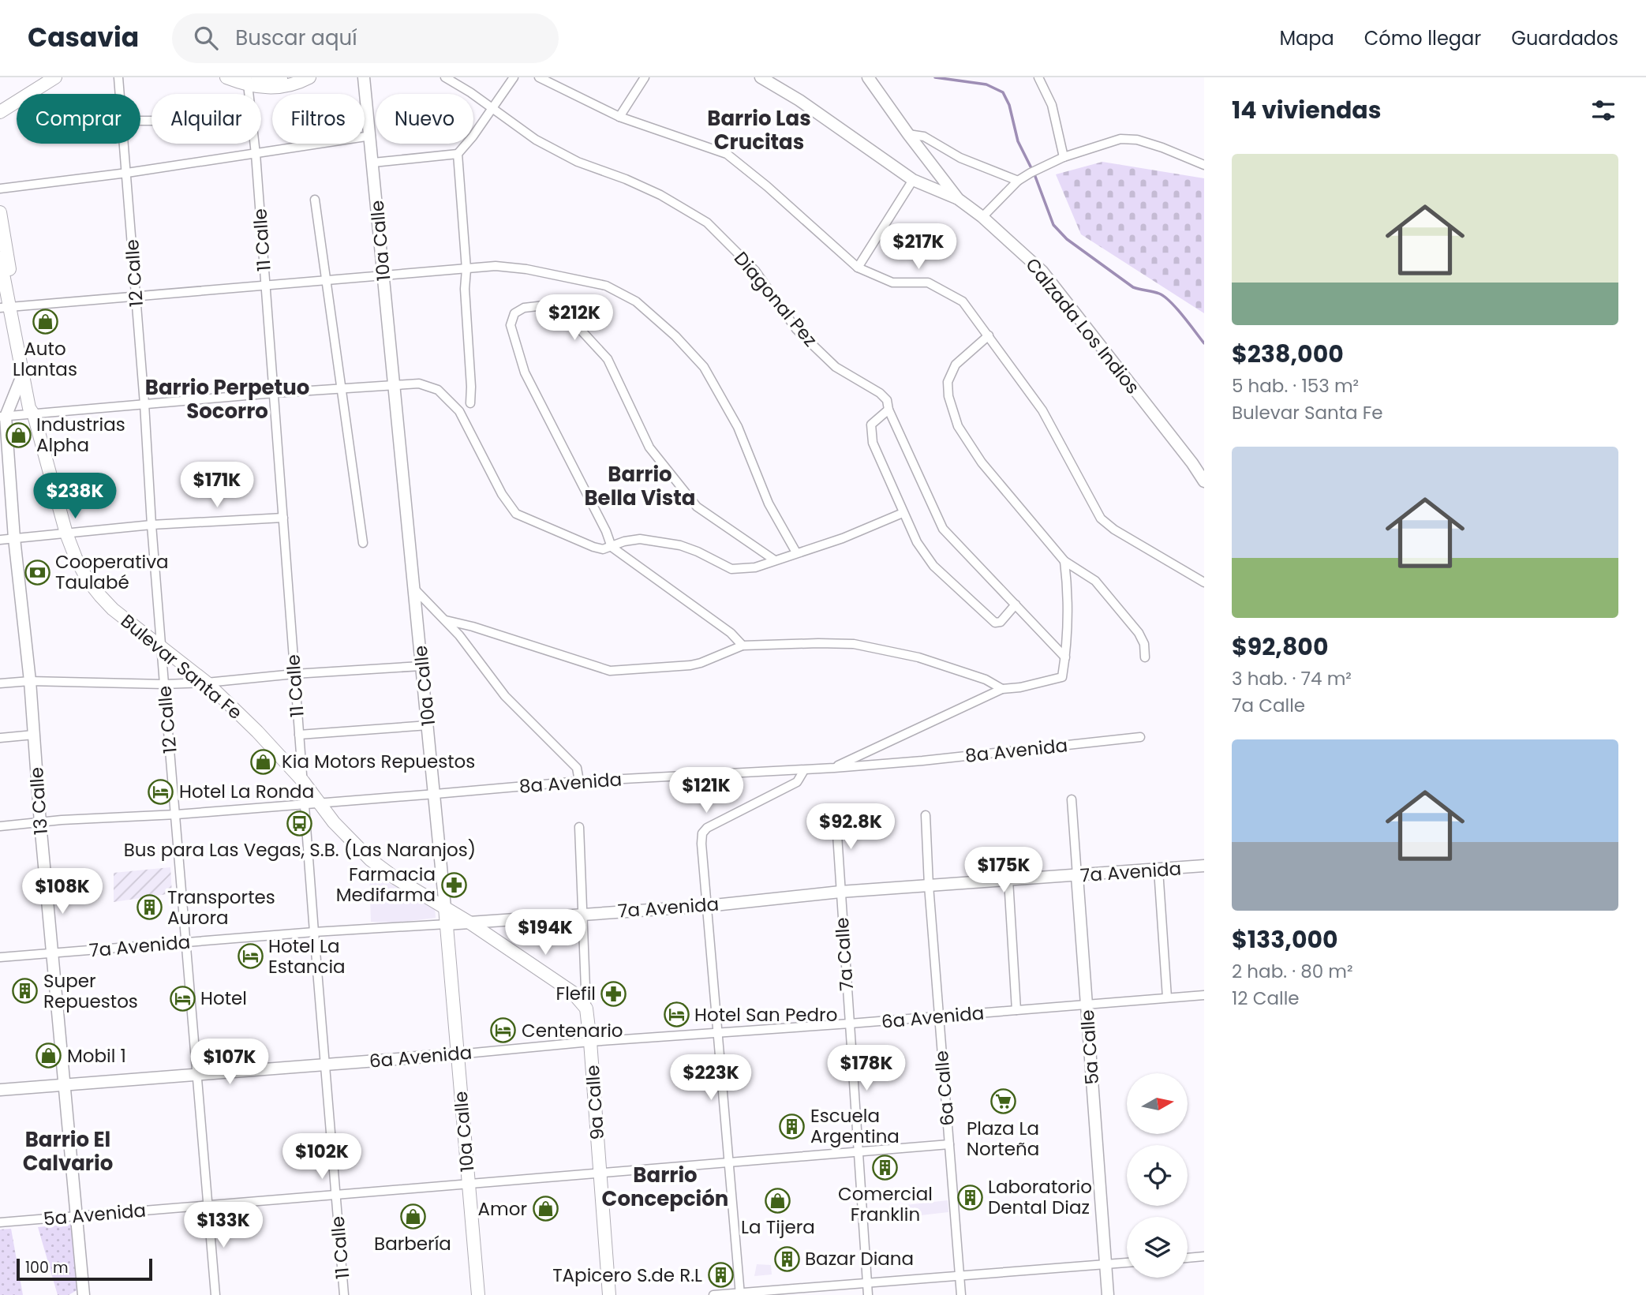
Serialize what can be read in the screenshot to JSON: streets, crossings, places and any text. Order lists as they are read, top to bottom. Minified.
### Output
{"streets":{"main road":["10a Calle","Bulevar Santa Fe","9a Calle"],"street":["11 Calle","12 Calle","Diagonal Pez","Calzada Los Indios","8a Avenida","13 Calle","7a Avenida","7a Calle","6a Avenida","5a Calle","6a Calle","5a Avenida"]},"crossings":[["11 Calle","Bulevar Santa Fe"],["11 Calle","8a Avenida"],["11 Calle","7a Avenida"],["11 Calle","6a Avenida"],["11 Calle","5a Avenida"],["10a Calle","Bulevar Santa Fe"],["10a Calle","8a Avenida"],["10a Calle","7a Avenida"],["10a Calle","6a Avenida"],["10a Calle","5a Avenida"],["12 Calle","Bulevar Santa Fe"],["12 Calle","8a Avenida"],["12 Calle","7a Avenida"],["12 Calle","6a Avenida"],["12 Calle","5a Avenida"],["Bulevar Santa Fe","8a Avenida"],["Bulevar Santa Fe","13 Calle"],["Bulevar Santa Fe","7a Avenida"],["8a Avenida","13 Calle"],["13 Calle","7a Avenida"],["13 Calle","6a Avenida"],["13 Calle","5a Avenida"],["7a Avenida","7a Calle"],["7a Avenida","5a Calle"],["7a Avenida","6a Calle"],["7a Calle","6a Avenida"],["7a Calle","5a Avenida"],["6a Avenida","5a Calle"],["6a Avenida","6a Calle"],["6a Avenida","9a Calle"],["6a Calle","5a Avenida"],["9a Calle","5a Avenida"]],"districts":["Barrio Las Crucitas","Barrio Perpetuo Socorro","Barrio Bella Vista","Barrio El Calvario","Barrio Concepción"],"places":{"shop":["Auto Llantas","Industrias Alpha","Kia Motors Repuestos","Mobil 1","La Tijera","Amor","Barbería"],"bank":["Cooperativa Taulabé"],"hotel":["Hotel La Ronda","Hotel La Estancia","Hotel","Hotel San Pedro","Centenario"],"bus stop":["Bus para Las Vegas, S.B. (Las Naranjos)"],"pharmacy":["Farmacia Medifarma","Flefil"],"building":["Transportes Aurora","Super Repuestos","Escuela Argentina","Comercial Franklin","Laboratorio Dental Diaz","Bazar Diana","TApicero S.de R.L"],"supermarket":["Plaza La Norteña"]},"scale_bar":"100 m","north":"right","page":{"header":"Casavia","search":"Buscar aquí","nav":["Mapa","Cómo llegar","Guardados"],"heading":"14 viviendas","chip":["Comprar","Alquilar","Filtros","Nuevo"],"list":[{"name":"$238,000","note":"5 hab. · 153 m² · Bulevar Santa Fe"},{"name":"$92,800","note":"3 hab. · 74 m² · 7a Calle"},{"name":"$133,000","note":"2 hab. · 80 m² · 12 Calle"}],"price":["$217K","$212K","$171K","$238K","$121K","$92.8K","$175K","$108K","$194K","$107K","$178K","$223K","$102K","$133K"],"scale":"100 m"}}
